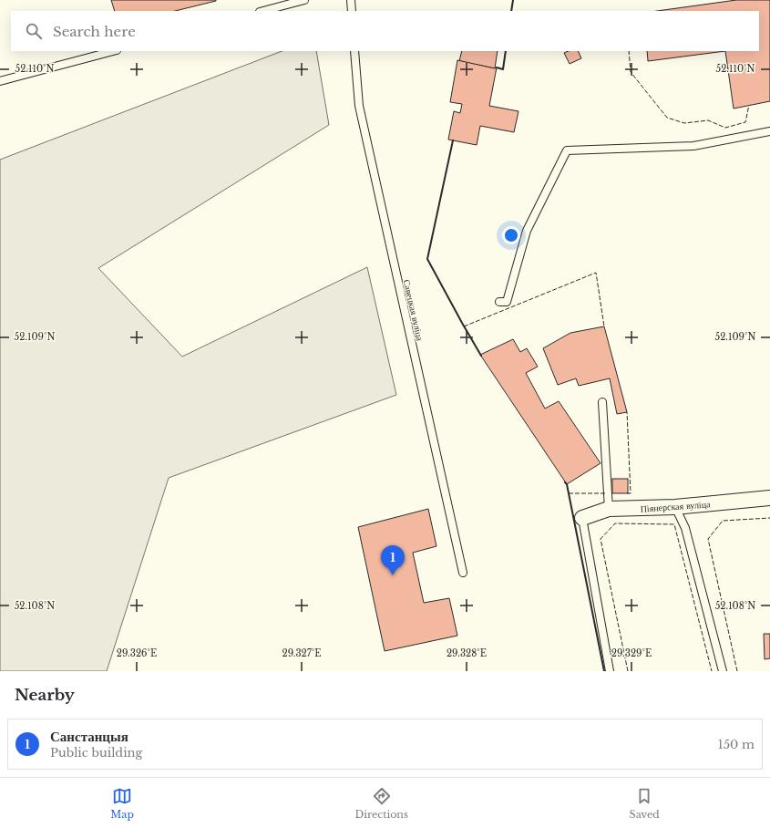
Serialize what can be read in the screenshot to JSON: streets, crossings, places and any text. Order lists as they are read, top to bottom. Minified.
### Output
{"streets":{"street":["Піянерская вуліца"],"lane":["Савецкая вуліца"]},"page":{"search":"Search here","pins":"1","heading":"Nearby","list":[{"mark":"1","name":"Санстанцыя","note":"Public building","value":"150 m"}],"nav":["Map","Directions","Saved"]},"coordinates":["52.110°N","52.109°N","52.108°N","29.326°E","29.327°E","29.328°E","29.329°E"]}
